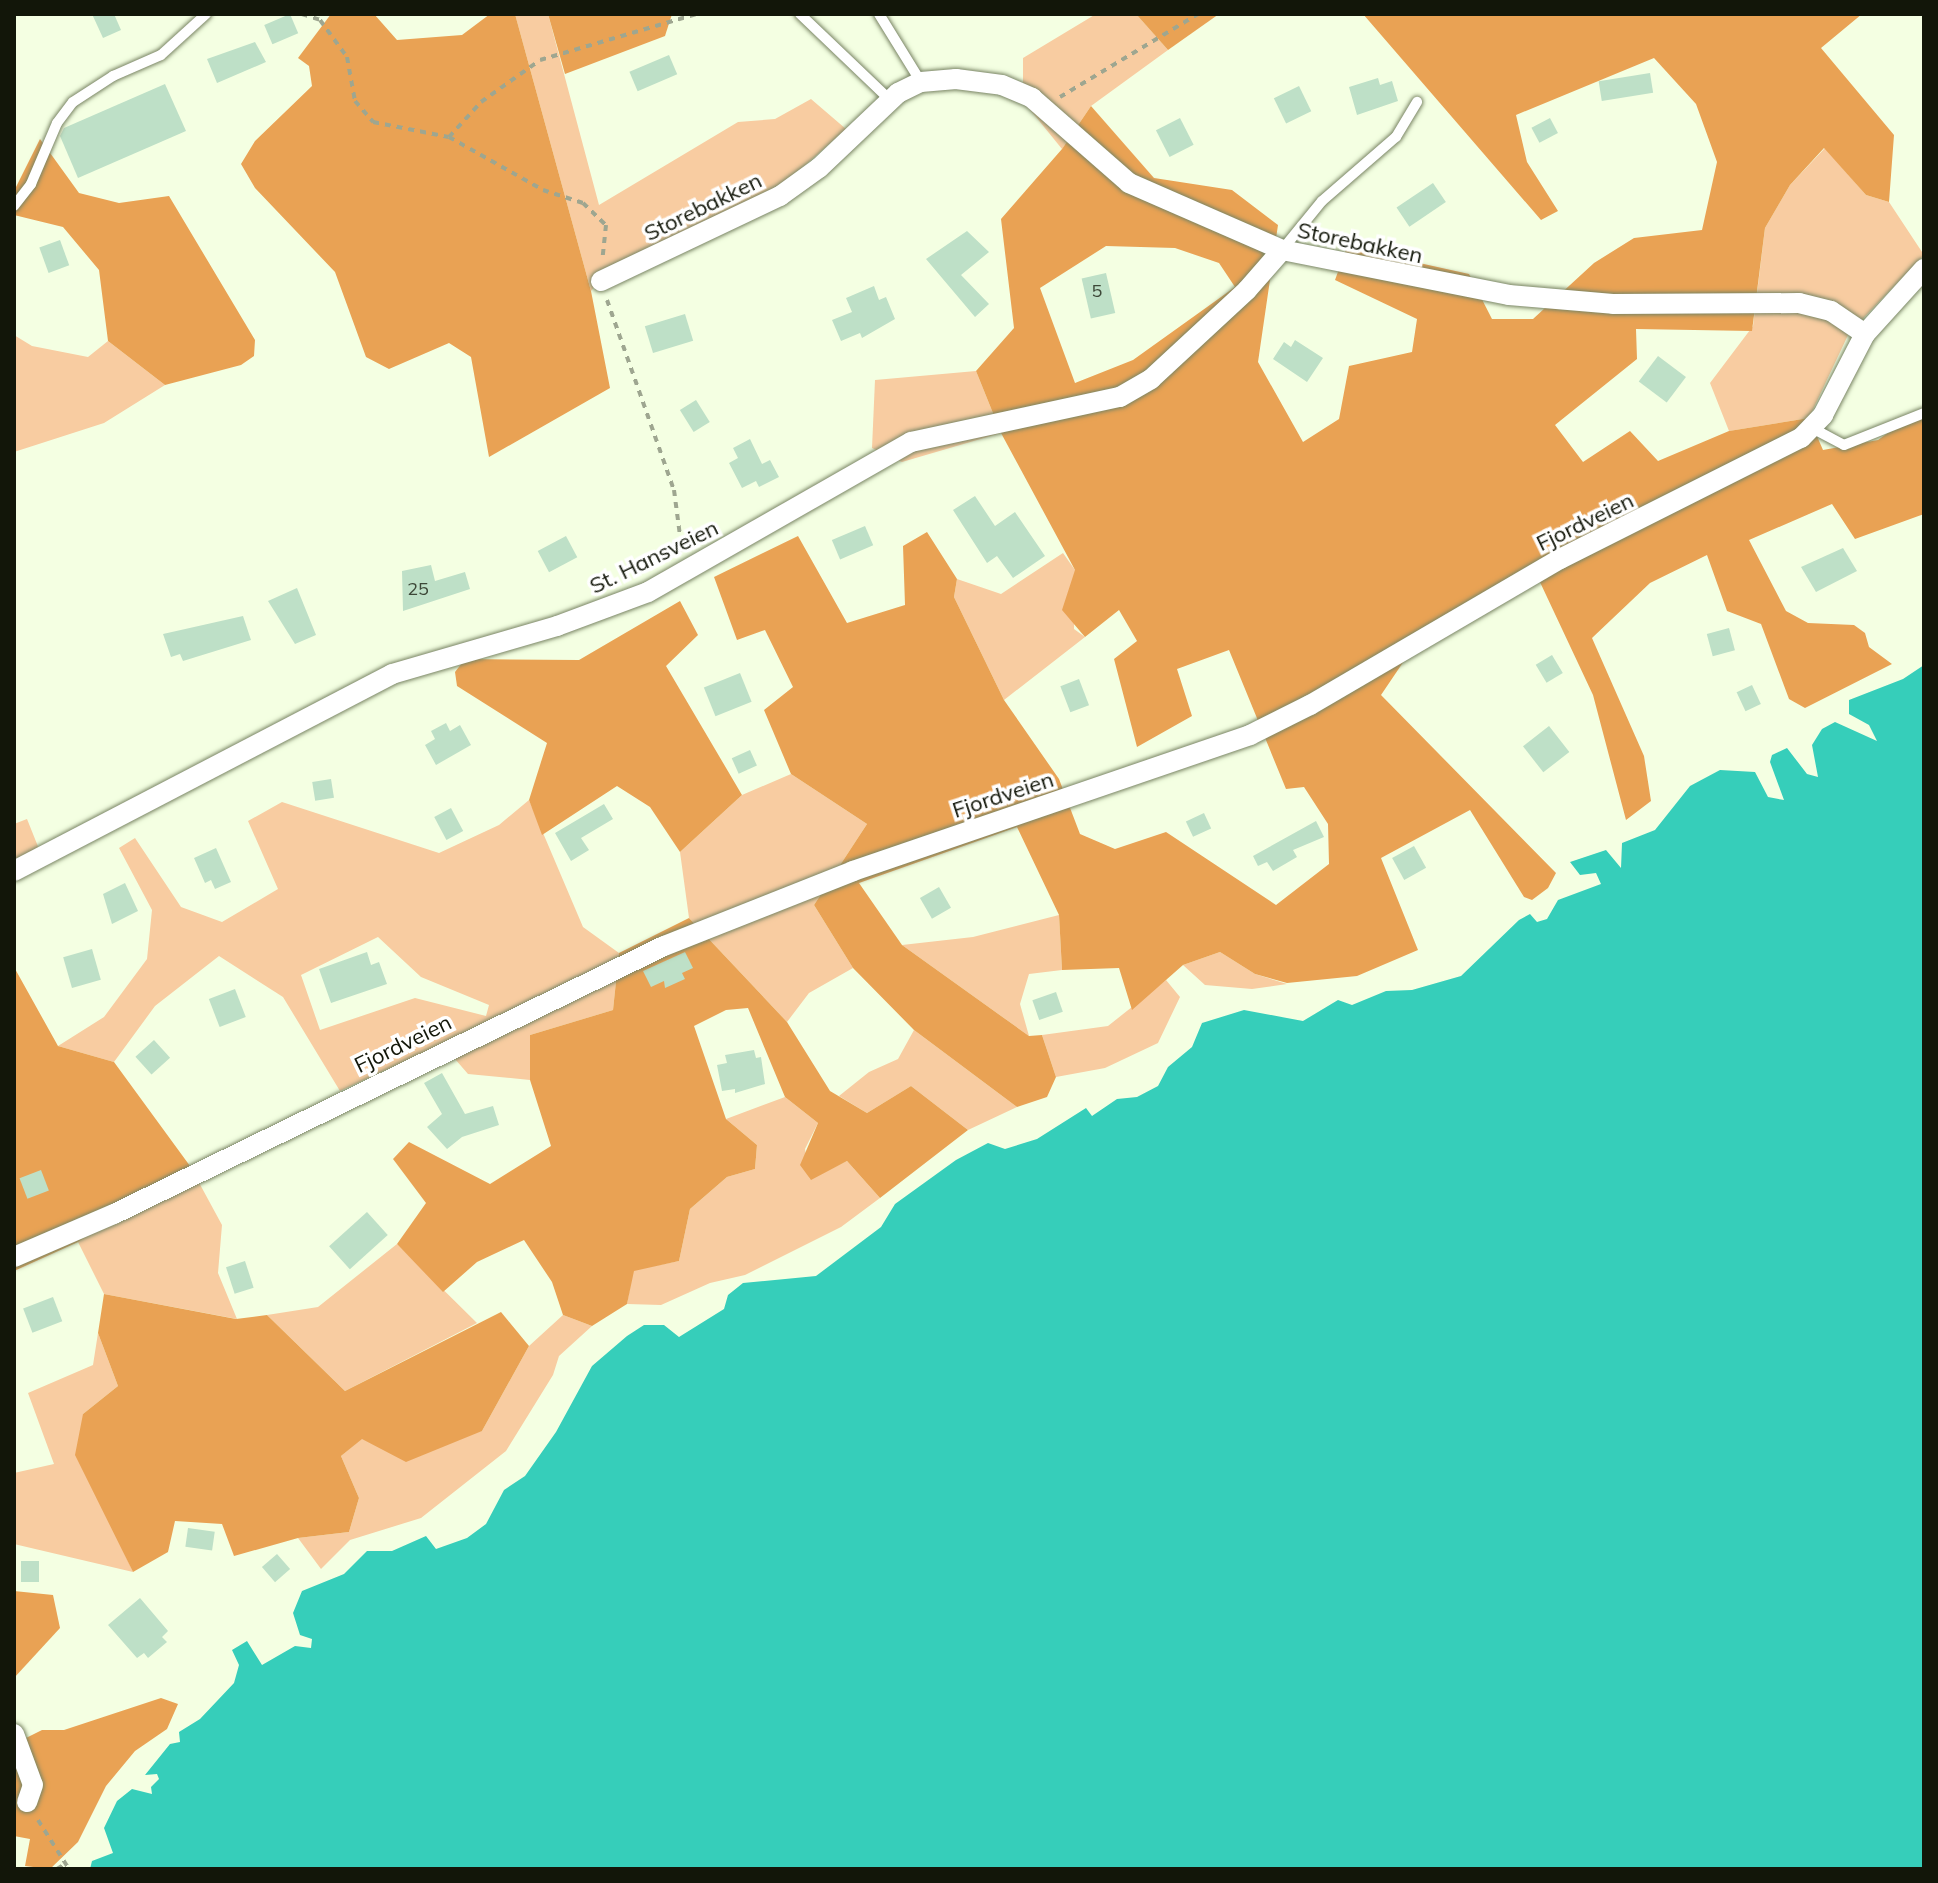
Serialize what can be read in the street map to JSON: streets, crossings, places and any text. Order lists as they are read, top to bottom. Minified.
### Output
{"streets":{"street":["Storebakken","Fjordveien","St. Hansveien"]},"crossings":[["Storebakken","St. Hansveien"]],"house_numbers":["5","25"]}
